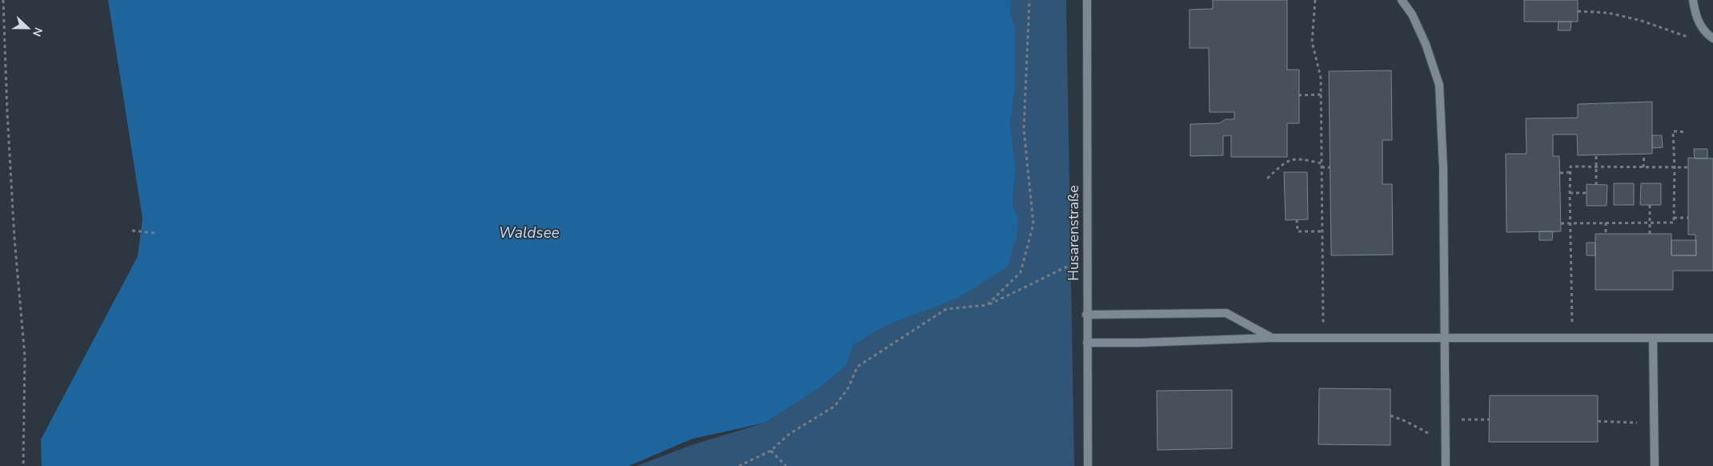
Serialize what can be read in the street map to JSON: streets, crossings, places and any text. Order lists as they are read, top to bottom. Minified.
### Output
{"streets":{"street":["Husarenstraße"]},"water":["Waldsee"],"north":"right"}
